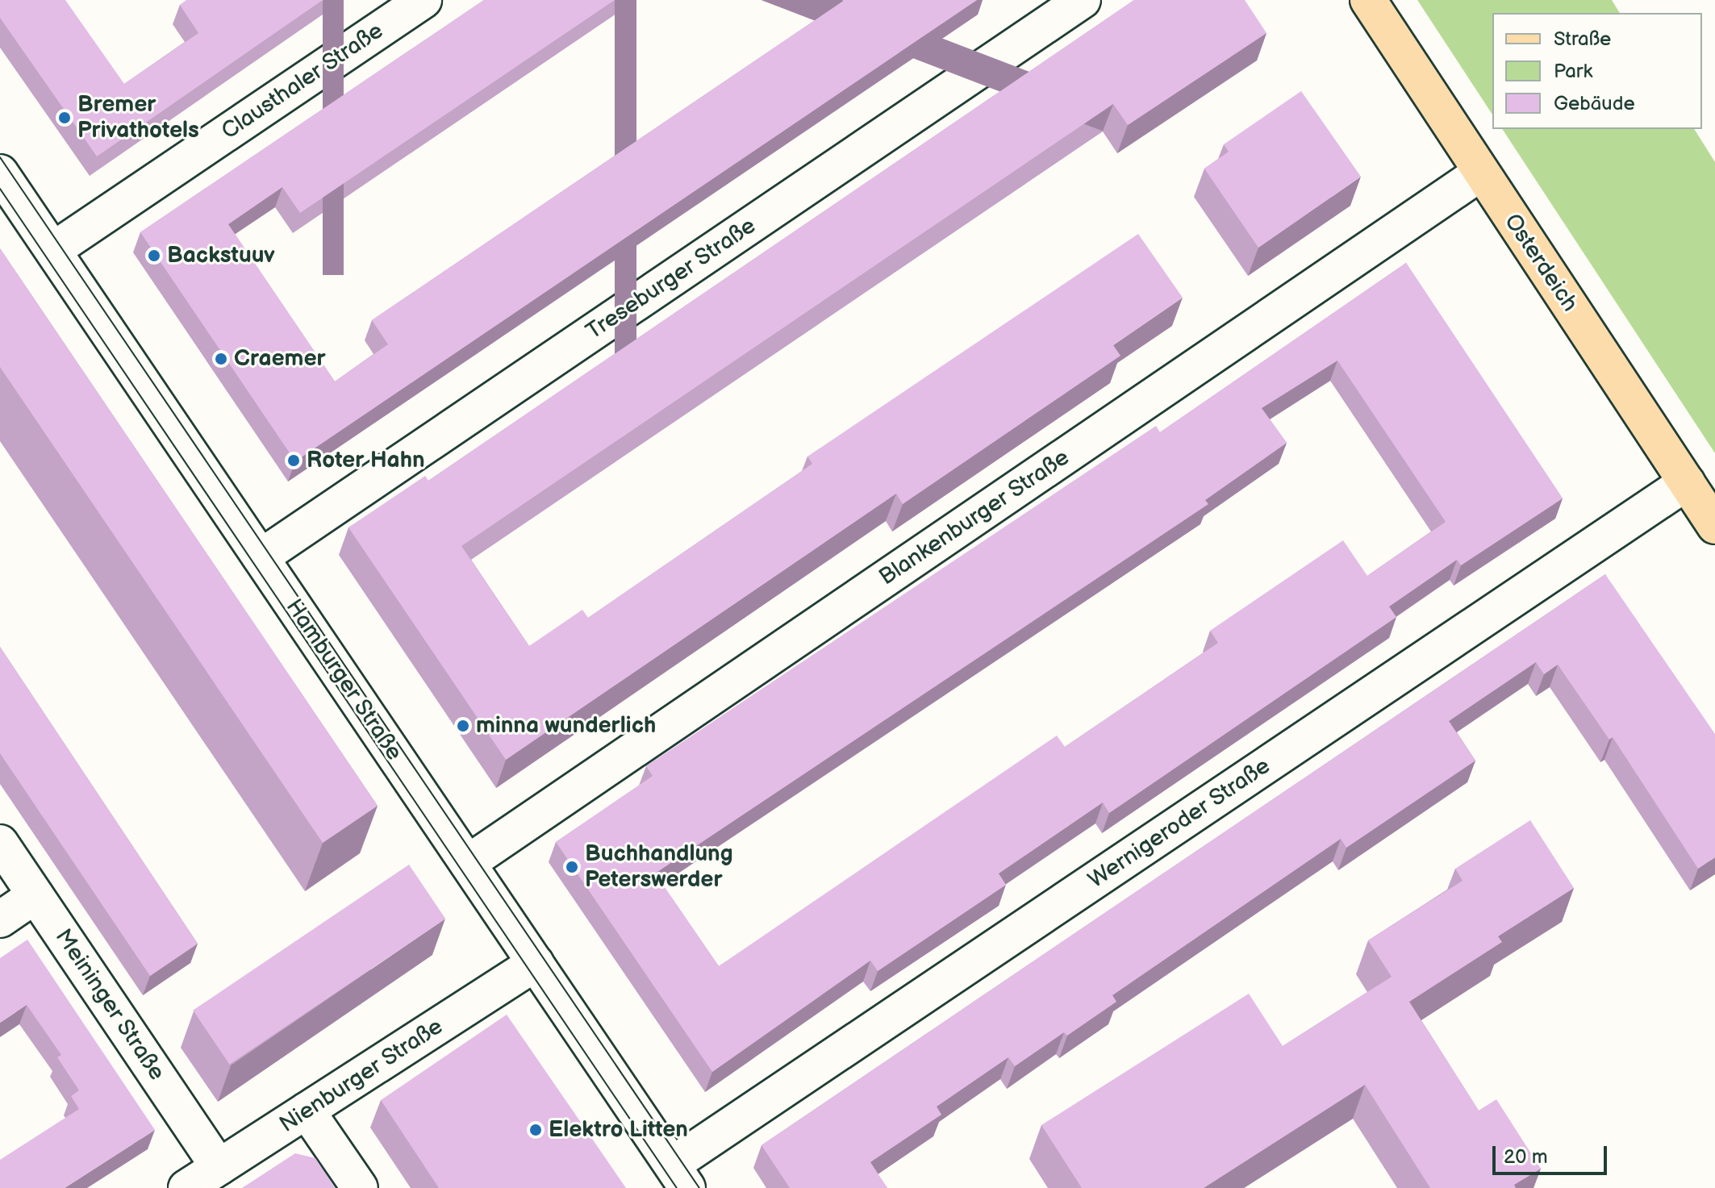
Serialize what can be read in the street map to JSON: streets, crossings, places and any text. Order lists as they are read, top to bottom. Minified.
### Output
{"streets":{"main road":["Osterdeich"],"street":["Clausthaler Straße","Treseburger Straße","Blankenburger Straße","Hamburger Straße","Wernigeroder Straße","Meininger Straße","Nienburger Straße"]},"crossings":[["Clausthaler Straße","Hamburger Straße"],["Osterdeich","Blankenburger Straße"],["Osterdeich","Wernigeroder Straße"],["Treseburger Straße","Hamburger Straße"],["Blankenburger Straße","Hamburger Straße"],["Hamburger Straße","Wernigeroder Straße"],["Hamburger Straße","Nienburger Straße"],["Meininger Straße","Nienburger Straße"]],"places":["Bremer Privathotels","Backstuuv","Craemer","Roter Hahn","minna wunderlich","Buchhandlung Peterswerder","Elektro Litten"],"legend":["Straße","Park","Gebäude"],"scale_bar":"20 m"}
